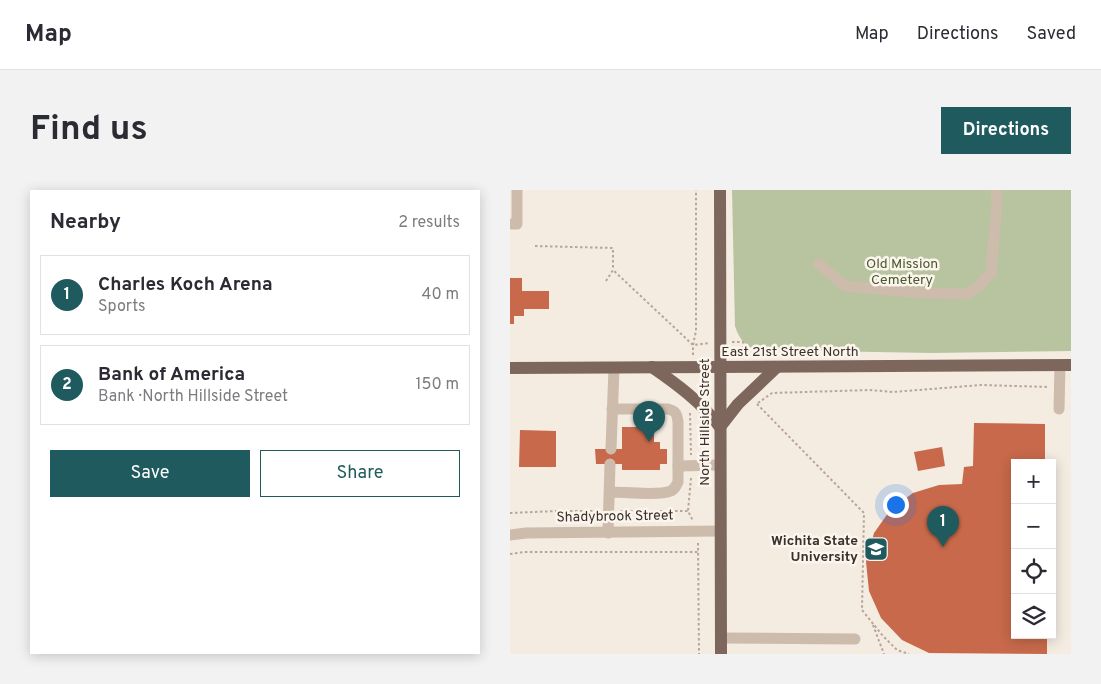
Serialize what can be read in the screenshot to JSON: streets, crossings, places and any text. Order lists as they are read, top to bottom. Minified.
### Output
{"streets":{"main road":["East 21st Street North","North Hillside Street"],"street":["Shadybrook Street"]},"crossings":[["East 21st Street North","North Hillside Street"],["North Hillside Street","Shadybrook Street"]],"parks":["Old Mission Cemetery"],"places":{"school or university":["Wichita State University"]},"page":{"header":"Map","nav":["Map","Directions","Saved"],"buttons":["Directions",["Save","Share"]],"title":"Find us","heading":["Nearby","2 results"],"list":[{"mark":"1","name":"Charles Koch Arena","note":"Sports","value":"40 m"},{"mark":"2","name":"Bank of America","note":"Bank · North Hillside Street","value":"150 m"}],"pins":["2","1"],"map_buttons":["+","−"]}}
